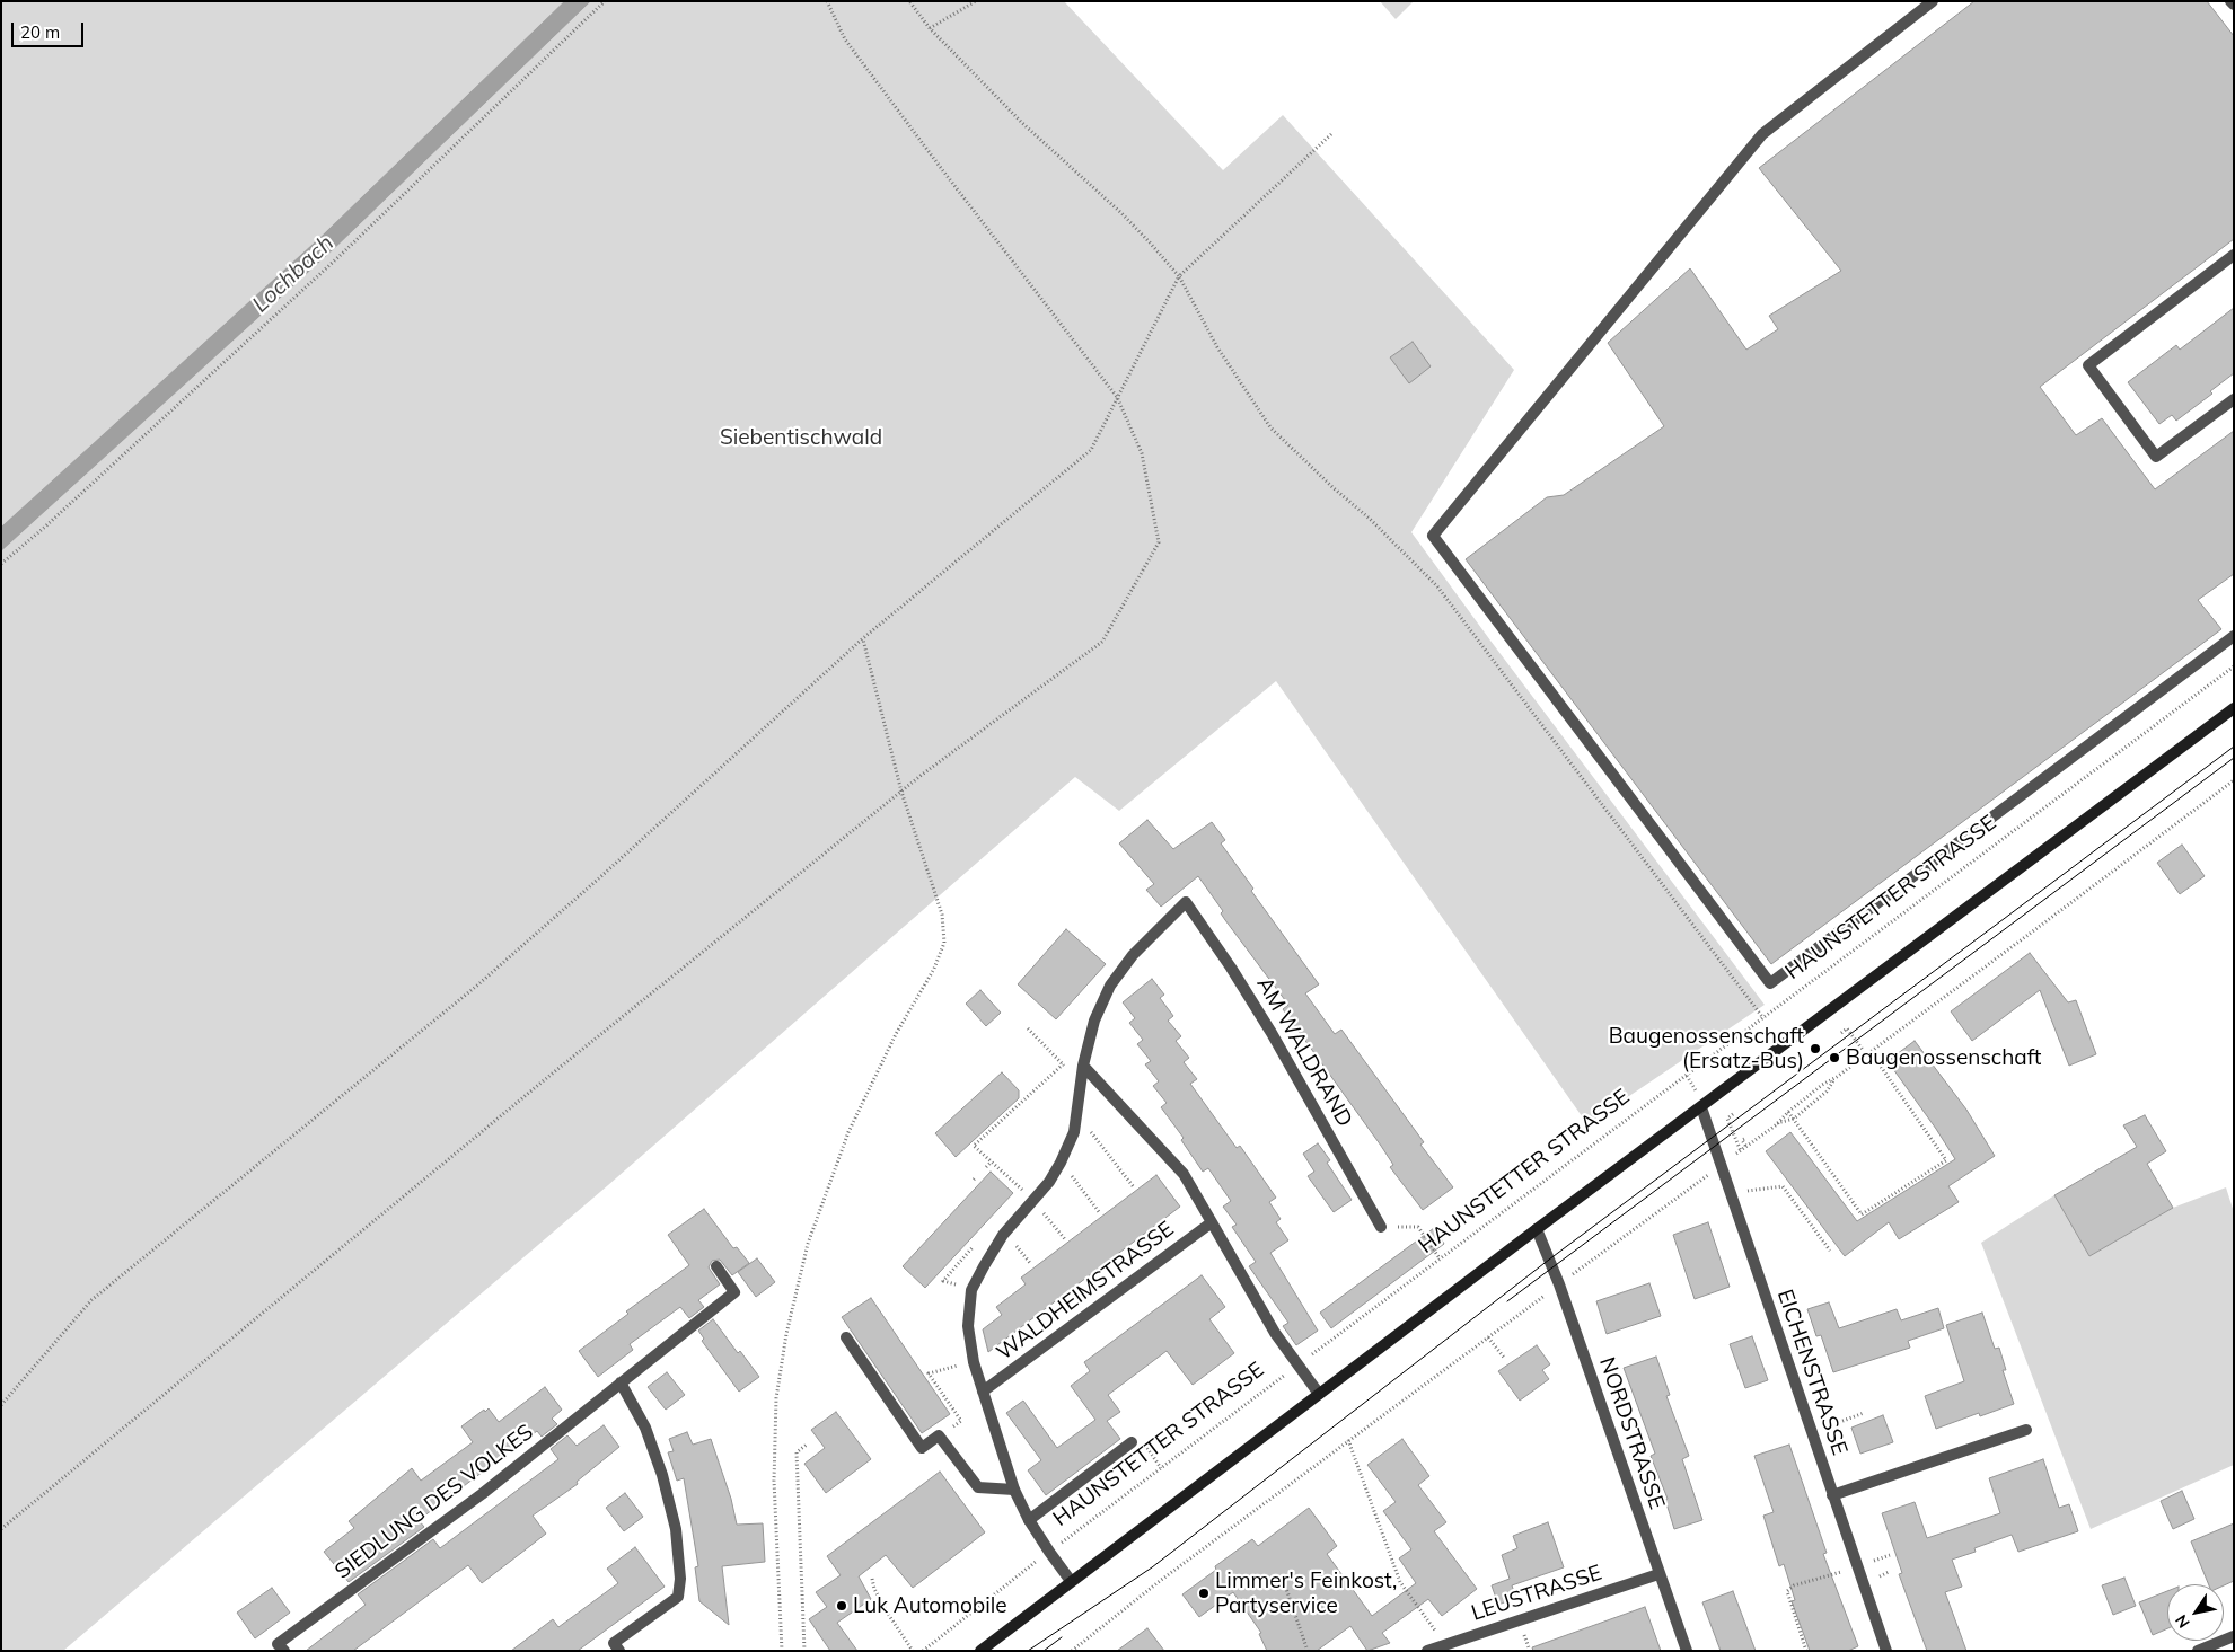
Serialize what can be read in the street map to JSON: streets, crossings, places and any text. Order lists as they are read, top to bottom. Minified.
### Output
{"streets":{"street":["AM WALDRAND","WALDHEIMSTRASSE","EICHENSTRASSE","NORDSTRASSE","SIEDLUNG DES VOLKES","LEUSTRASSE"],"path":["HAUNSTETTER STRASSE"]},"crossings":[["NORDSTRASSE","LEUSTRASSE"]],"water":["Lochbach"],"parks":["Siebentischwald"],"places":["Baugenossenschaft (Ersatz-Bus)","Baugenossenschaft","Limmer's Feinkost, Partyservice","Luk Automobile"],"scale_bar":"20 m","north":"bottom left"}
